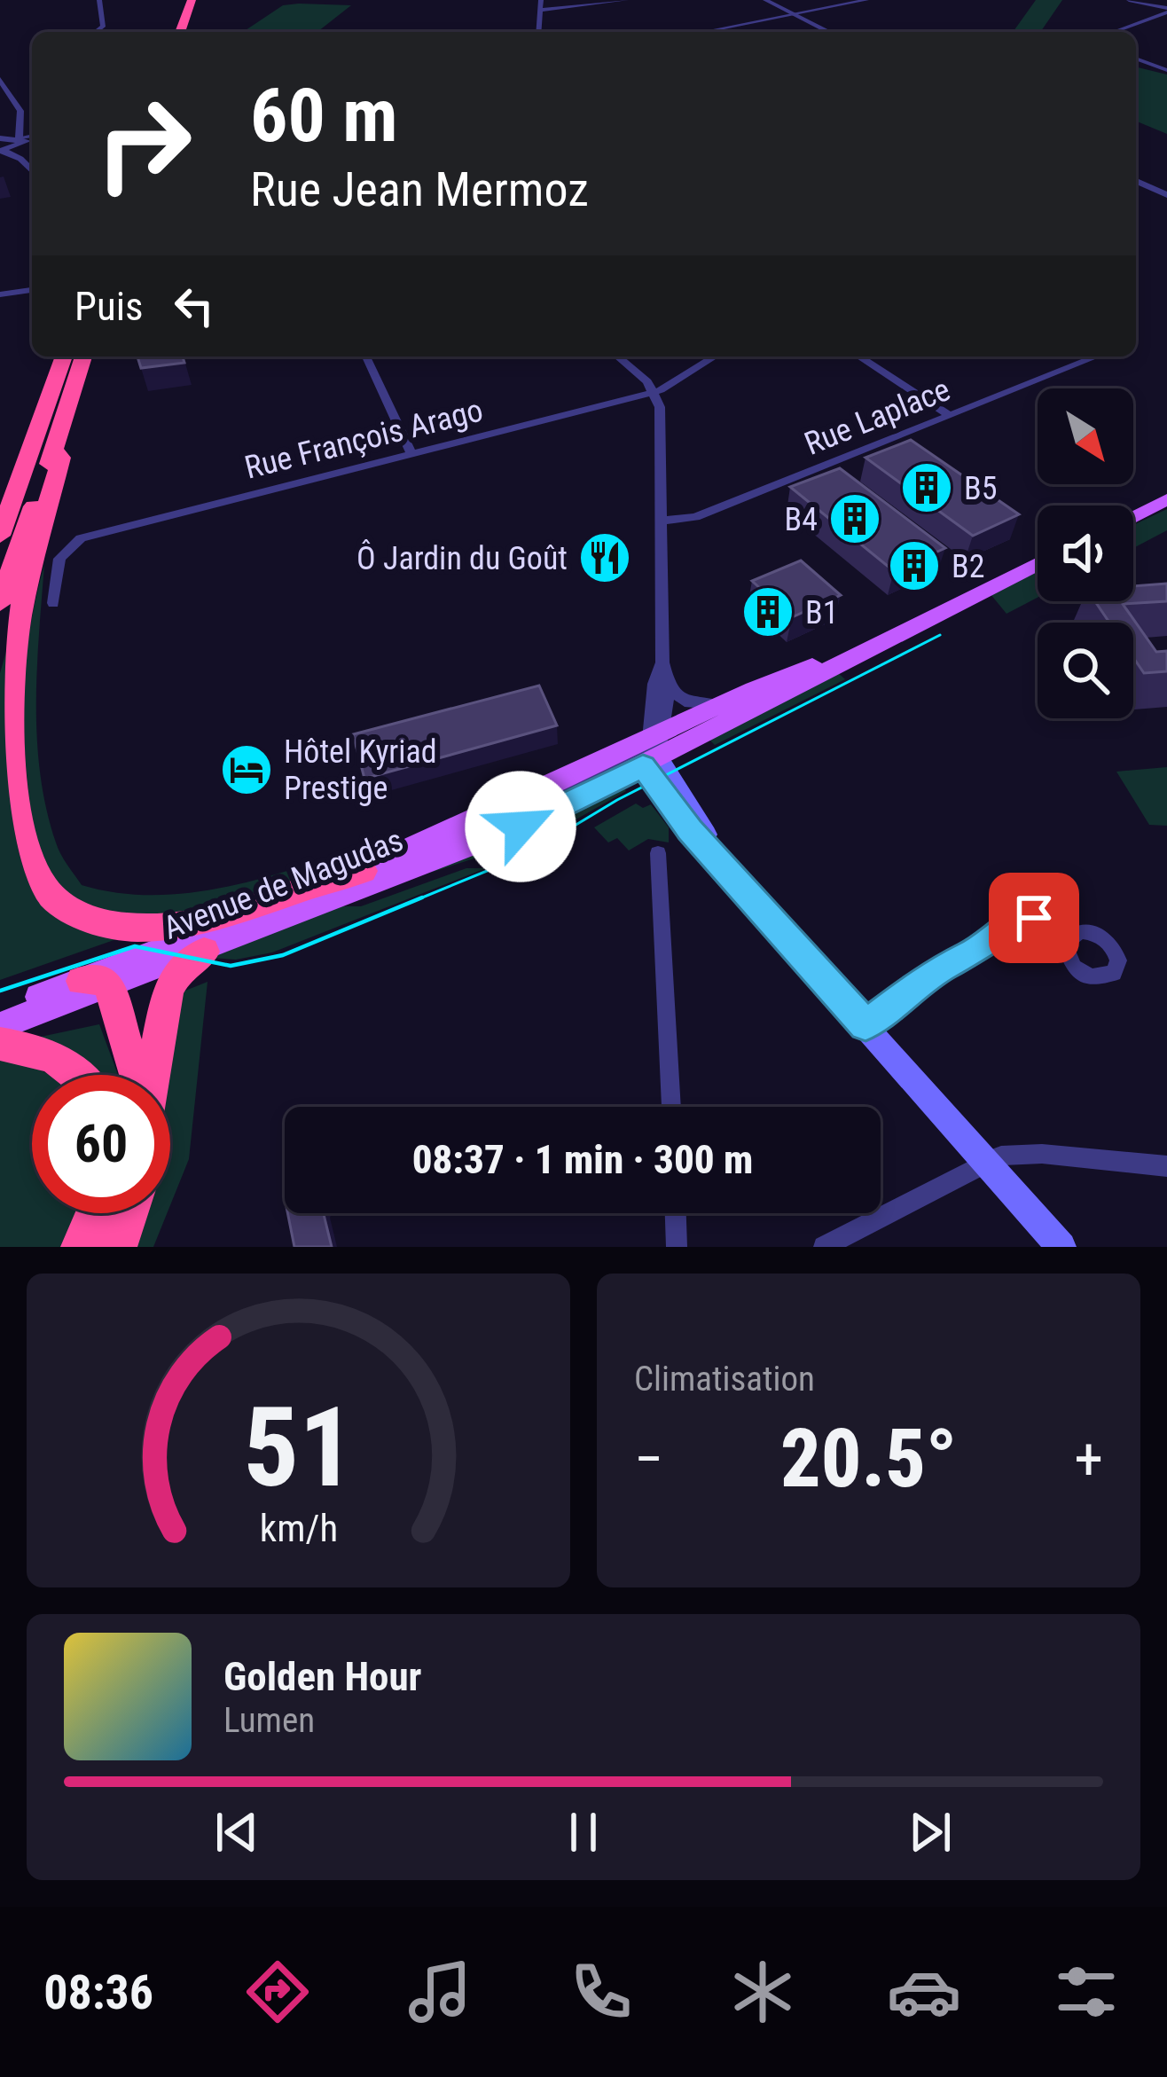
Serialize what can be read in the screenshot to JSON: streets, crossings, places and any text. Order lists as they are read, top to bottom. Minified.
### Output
{"streets":{"main road":["Avenue de Magudas"],"street":["Rue Laplace","Rue François Arago"]},"places":{"building":["B5","B4","B2","B1"],"restaurant":["Ô Jardin du Goût"],"hotel":["Hôtel Kyriad Prestige"]},"north":"bottom right","page":{"turn":["60 m","Rue Jean Mermoz"],"then":"Puis","limit":"60","trip":"08:37 · 1 min · 300 m","tile":"Climatisation","heat":["−","20.5°","+"],"song":["Golden Hour","Lumen"],"tabs":"08:36","gauge":["51","km/h"]}}
